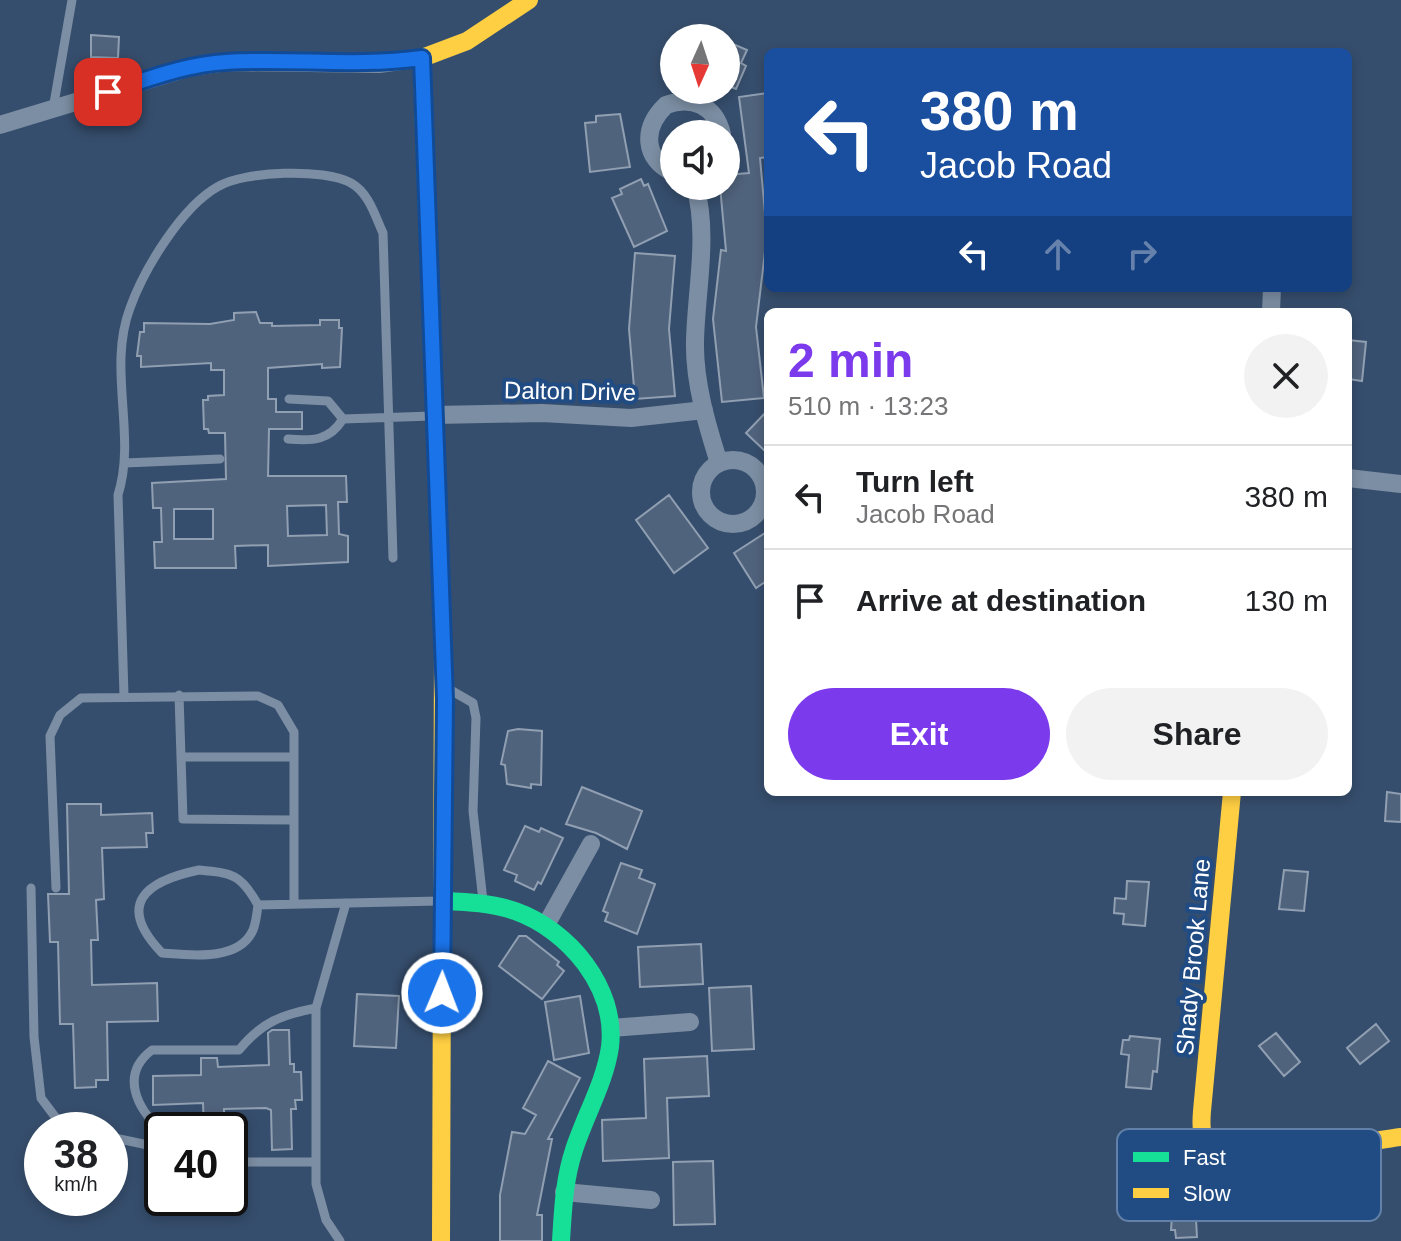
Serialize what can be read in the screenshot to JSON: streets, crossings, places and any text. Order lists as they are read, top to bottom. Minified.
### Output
{"streets":{"street":["Dalton Drive","Shady Brook Lane"]},"legend":["Fast","Slow"],"north":"bottom","page":{"turn":["380 m","Jacob Road"],"heading":["2 min","510 m · 13:23"],"list":[{"name":"Turn left","note":"Jacob Road","value":"380 m"},{"name":"Arrive at destination","value":"130 m"}],"buttons":["Exit","Share"],"speed":"38 km/h","limit":"40"}}
